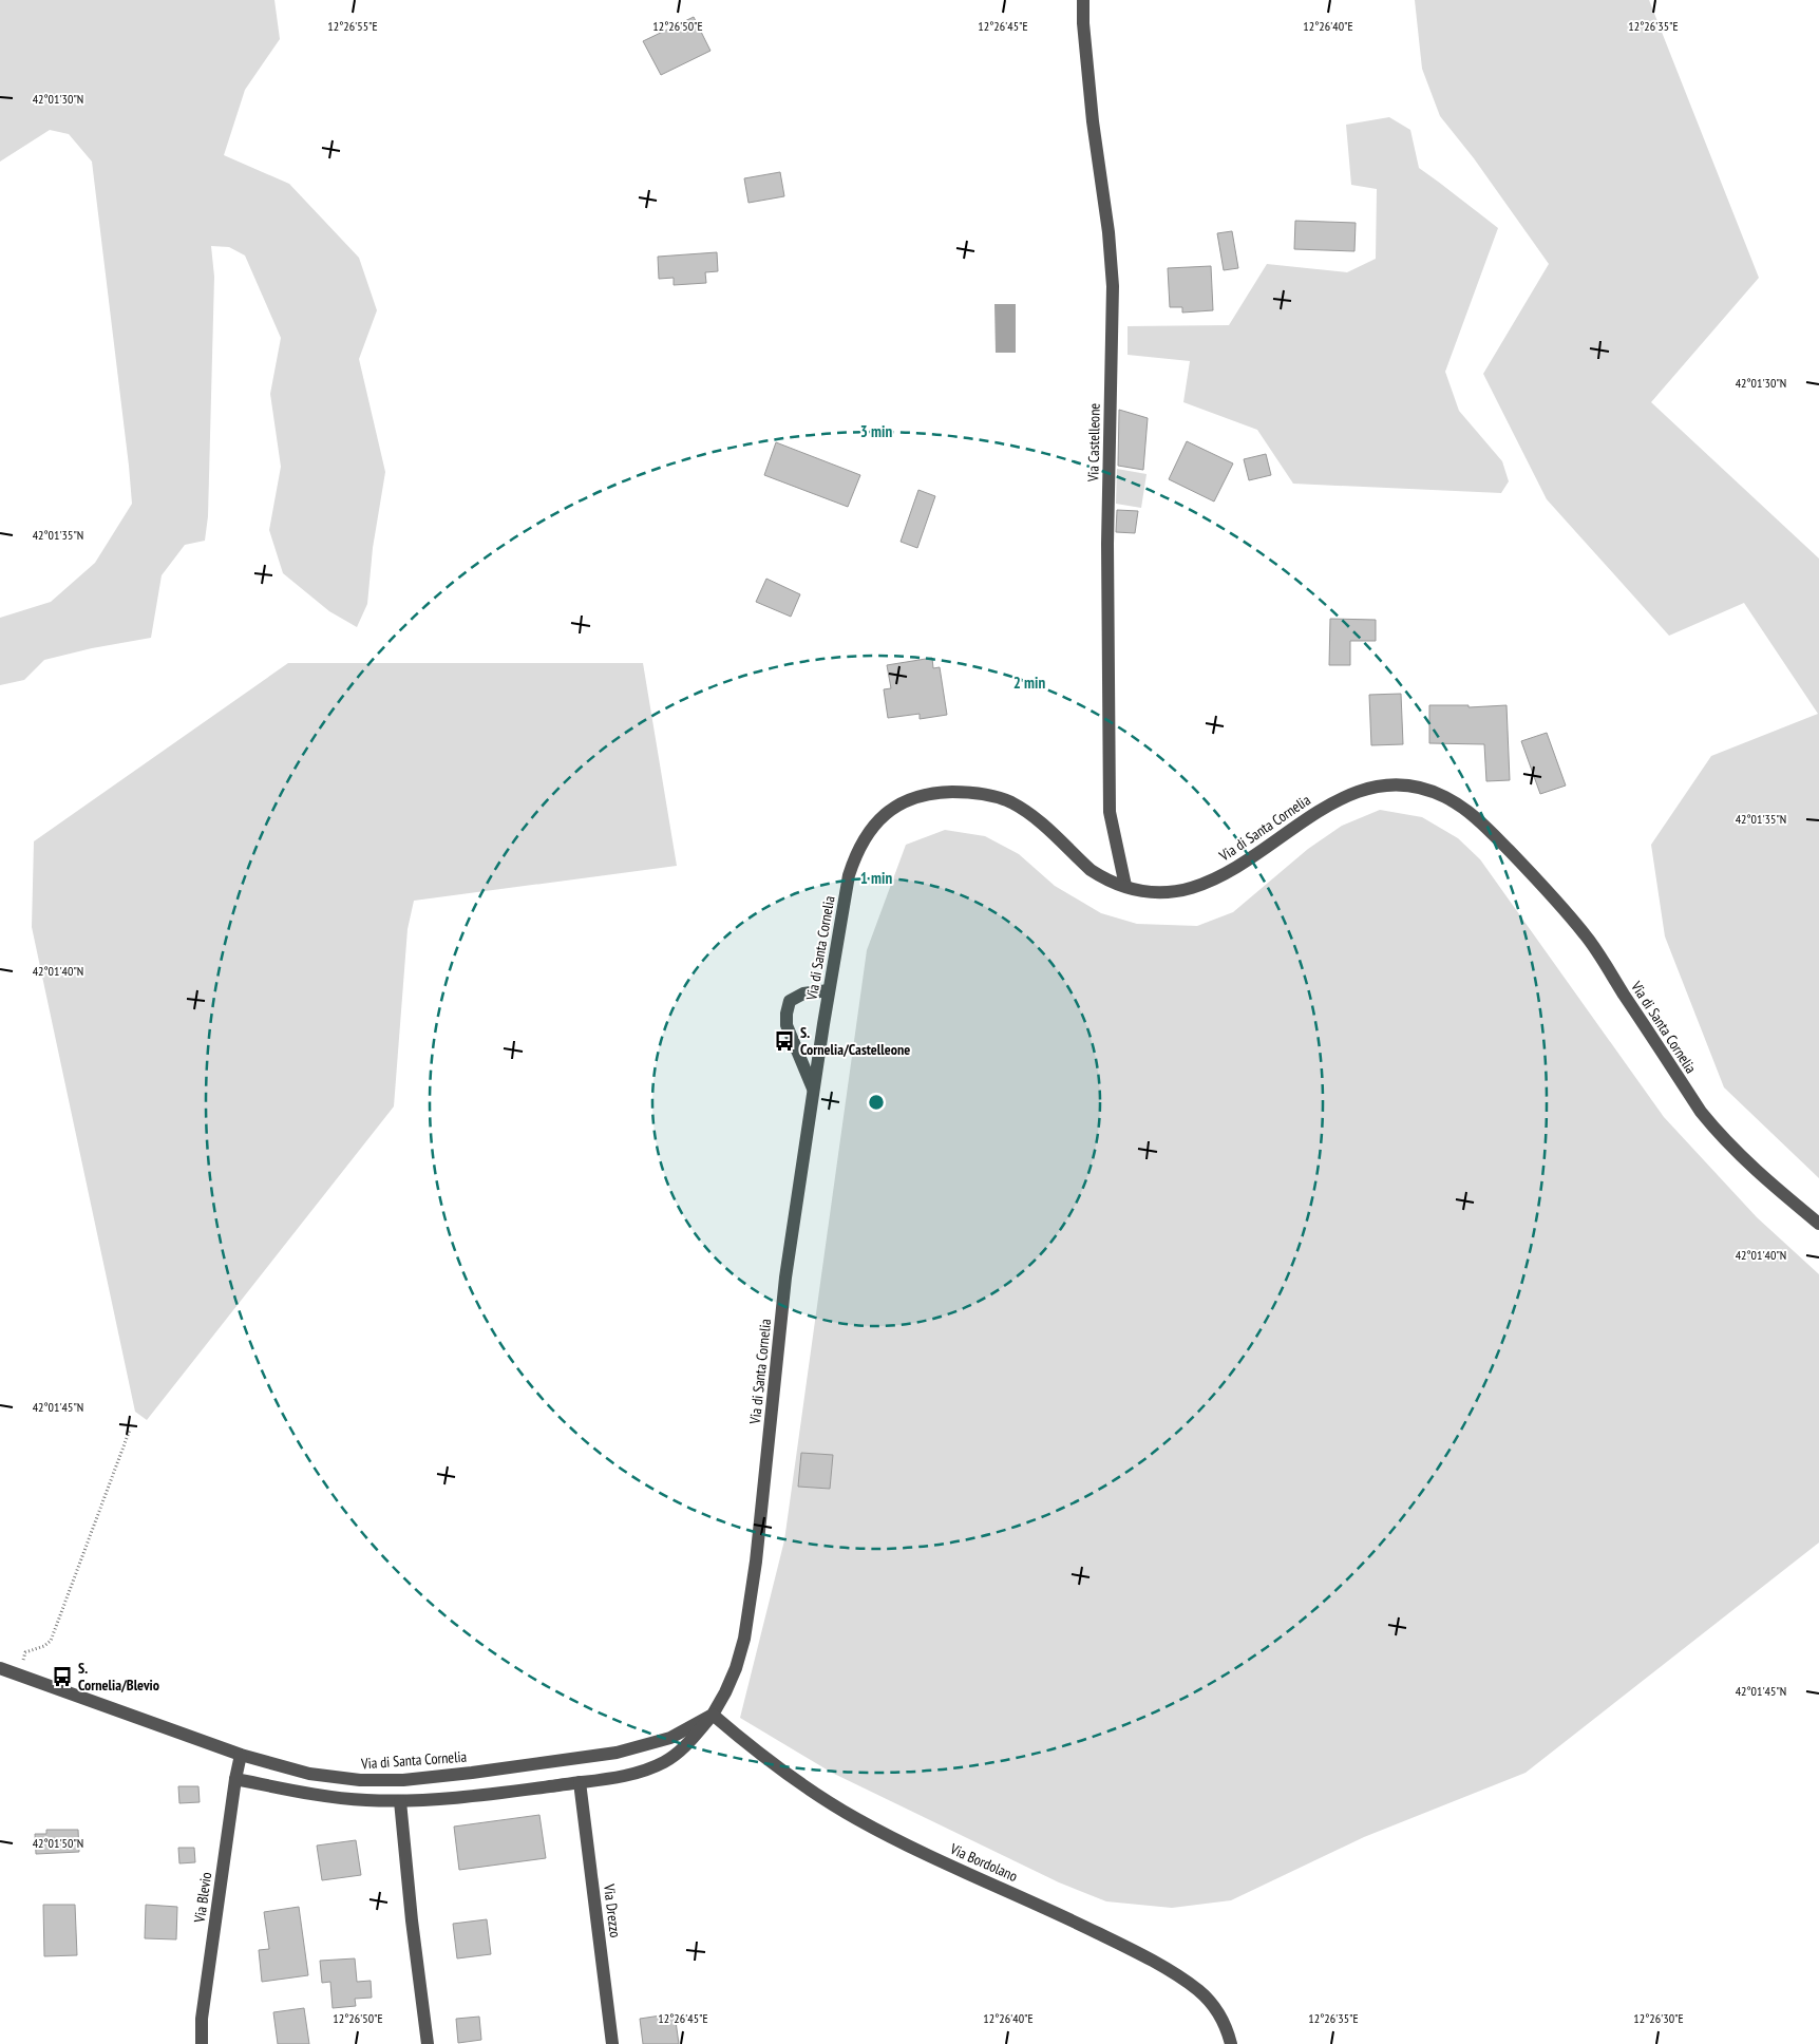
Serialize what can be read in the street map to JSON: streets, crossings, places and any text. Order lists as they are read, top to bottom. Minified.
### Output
{"streets":{"street":["Via Castelleone","Via di Santa Cornelia","Via Bordolano","Via Blevio","Via Drezzo"]},"crossings":[["Via Castelleone","Via di Santa Cornelia"],["Via di Santa Cornelia","Via Bordolano"],["Via di Santa Cornelia","Via Blevio"],["Via di Santa Cornelia","Via Drezzo"]],"places":{"bus stop":["S. Cornelia/Castelleone","S. Cornelia/Blevio"]},"coordinates":["12°26'55\"E","12°26'50\"E","12°26'45\"E","12°26'40\"E","12°26'35\"E","42°01'30\"N","42°01'35\"N","42°01'40\"N","42°01'45\"N","42°01'50\"N","12°26'30\"E"],"rings":["3 min","2 min","1 min"]}
